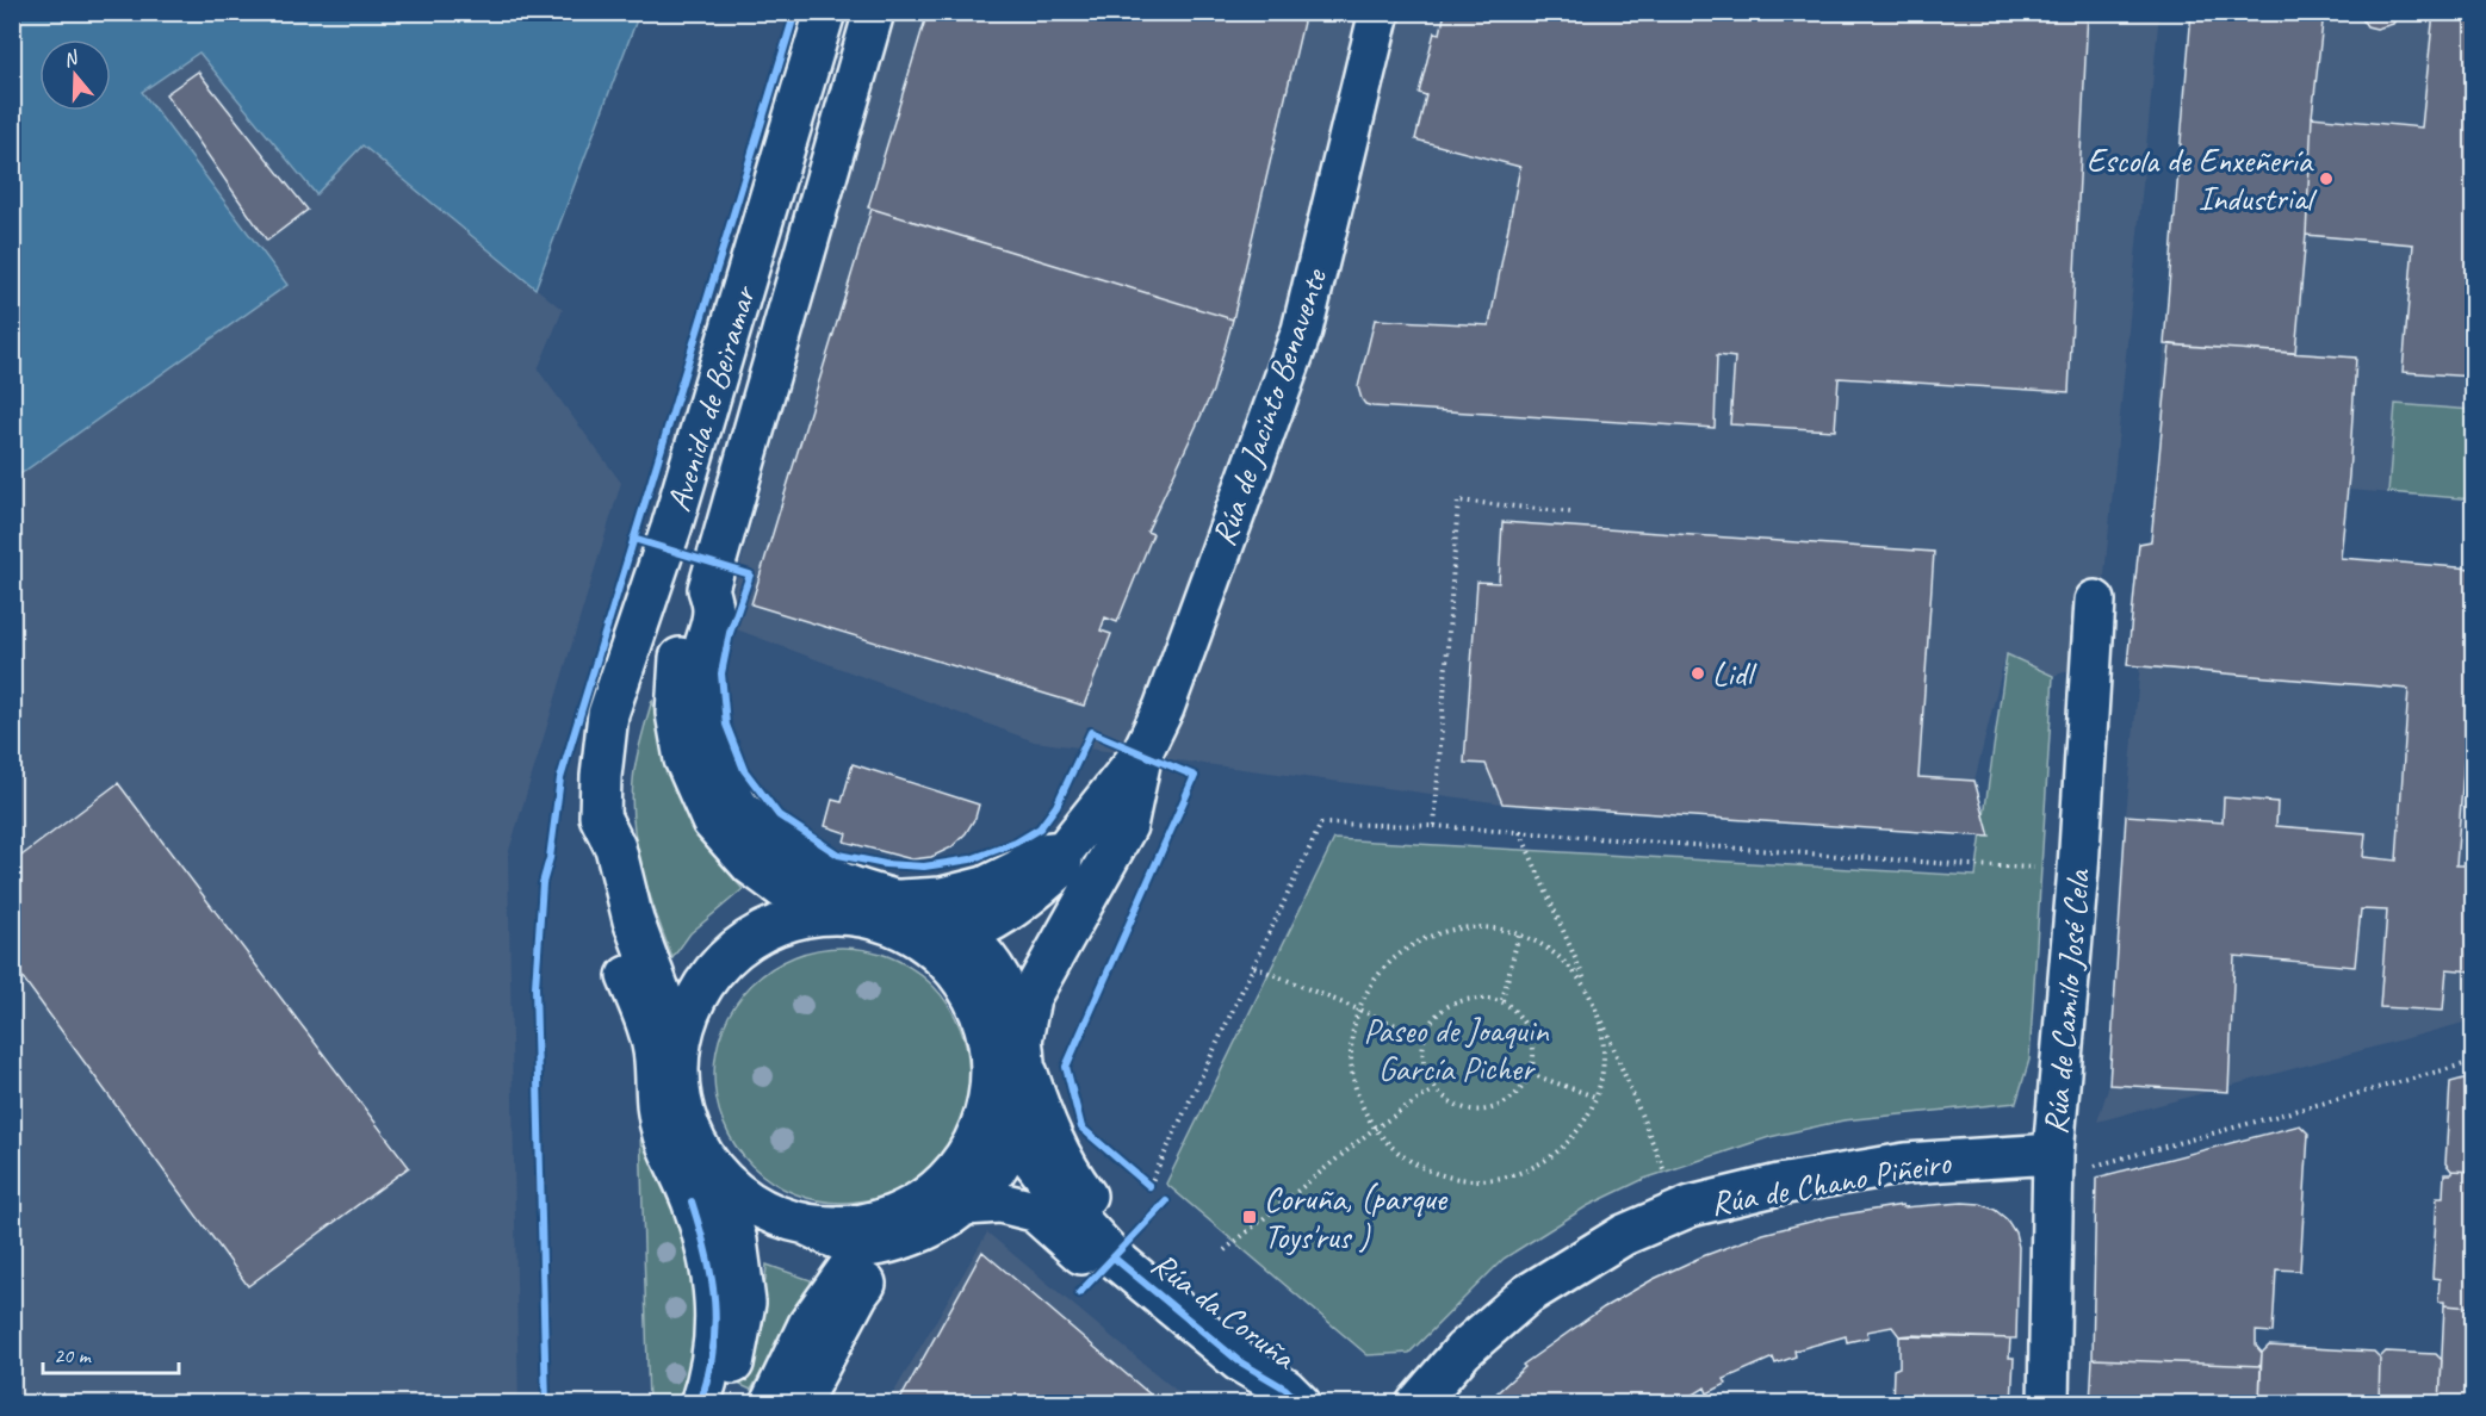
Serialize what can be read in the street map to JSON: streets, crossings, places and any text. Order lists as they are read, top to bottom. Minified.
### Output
{"streets":{"main road":["Avenida de Beiramar","Rúa de Jacinto Benavente","Rúa de Camilo José Cela","Rúa de Chano Piñeiro","Rúa da Coruña"]},"crossings":[["Avenida de Beiramar","Rúa de Jacinto Benavente"],["Rúa de Jacinto Benavente","Rúa da Coruña"],["Rúa de Camilo José Cela","Rúa de Chano Piñeiro"]],"parks":["Paseo de Joaquin García Picher"],"places":{"other":["Escola de Enxeñería Industrial","Lidl"],"transit":["Coruña, (parque Toys'rus )"]},"scale_bar":"20 m","north":"top"}
